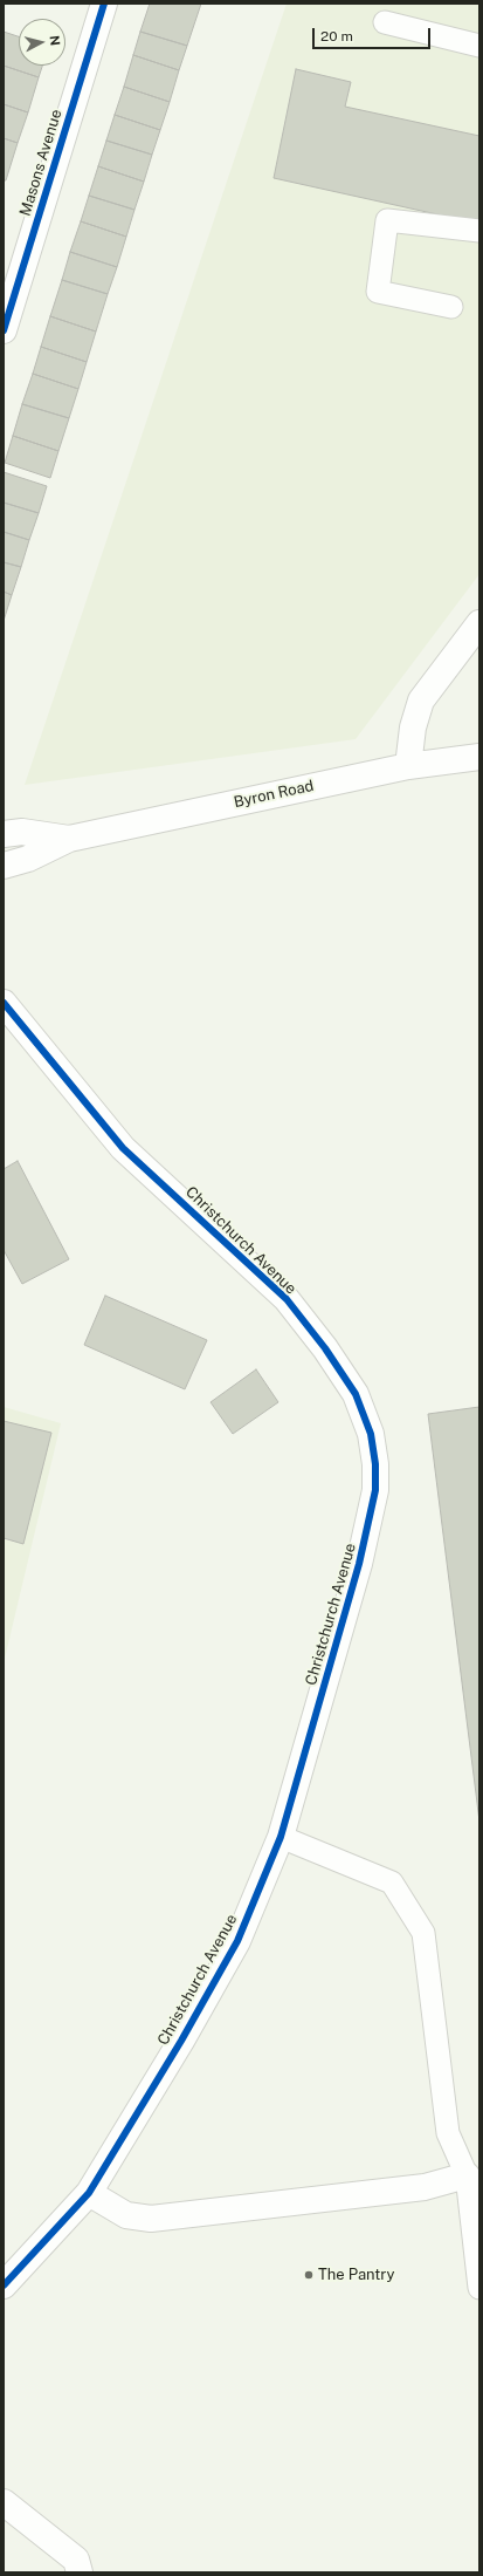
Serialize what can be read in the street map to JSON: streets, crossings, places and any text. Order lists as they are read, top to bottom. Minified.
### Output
{"streets":{"street":["Masons Avenue","Byron Road","Christchurch Avenue"]},"places":["The Pantry"],"scale_bar":"20 m","north":"right"}
